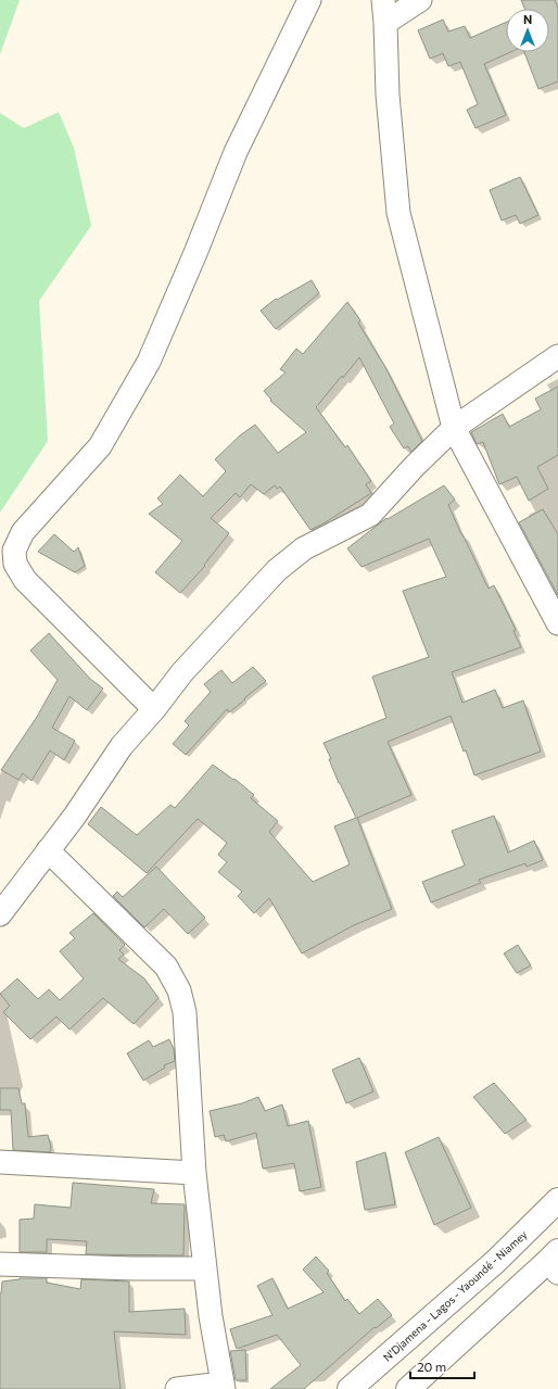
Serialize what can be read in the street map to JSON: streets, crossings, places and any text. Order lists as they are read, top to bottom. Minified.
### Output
{"streets":{"highway":["N'Djamena - Lagos - Yaoundé - Niamey"]},"scale_bar":"20 m","north":"top"}
